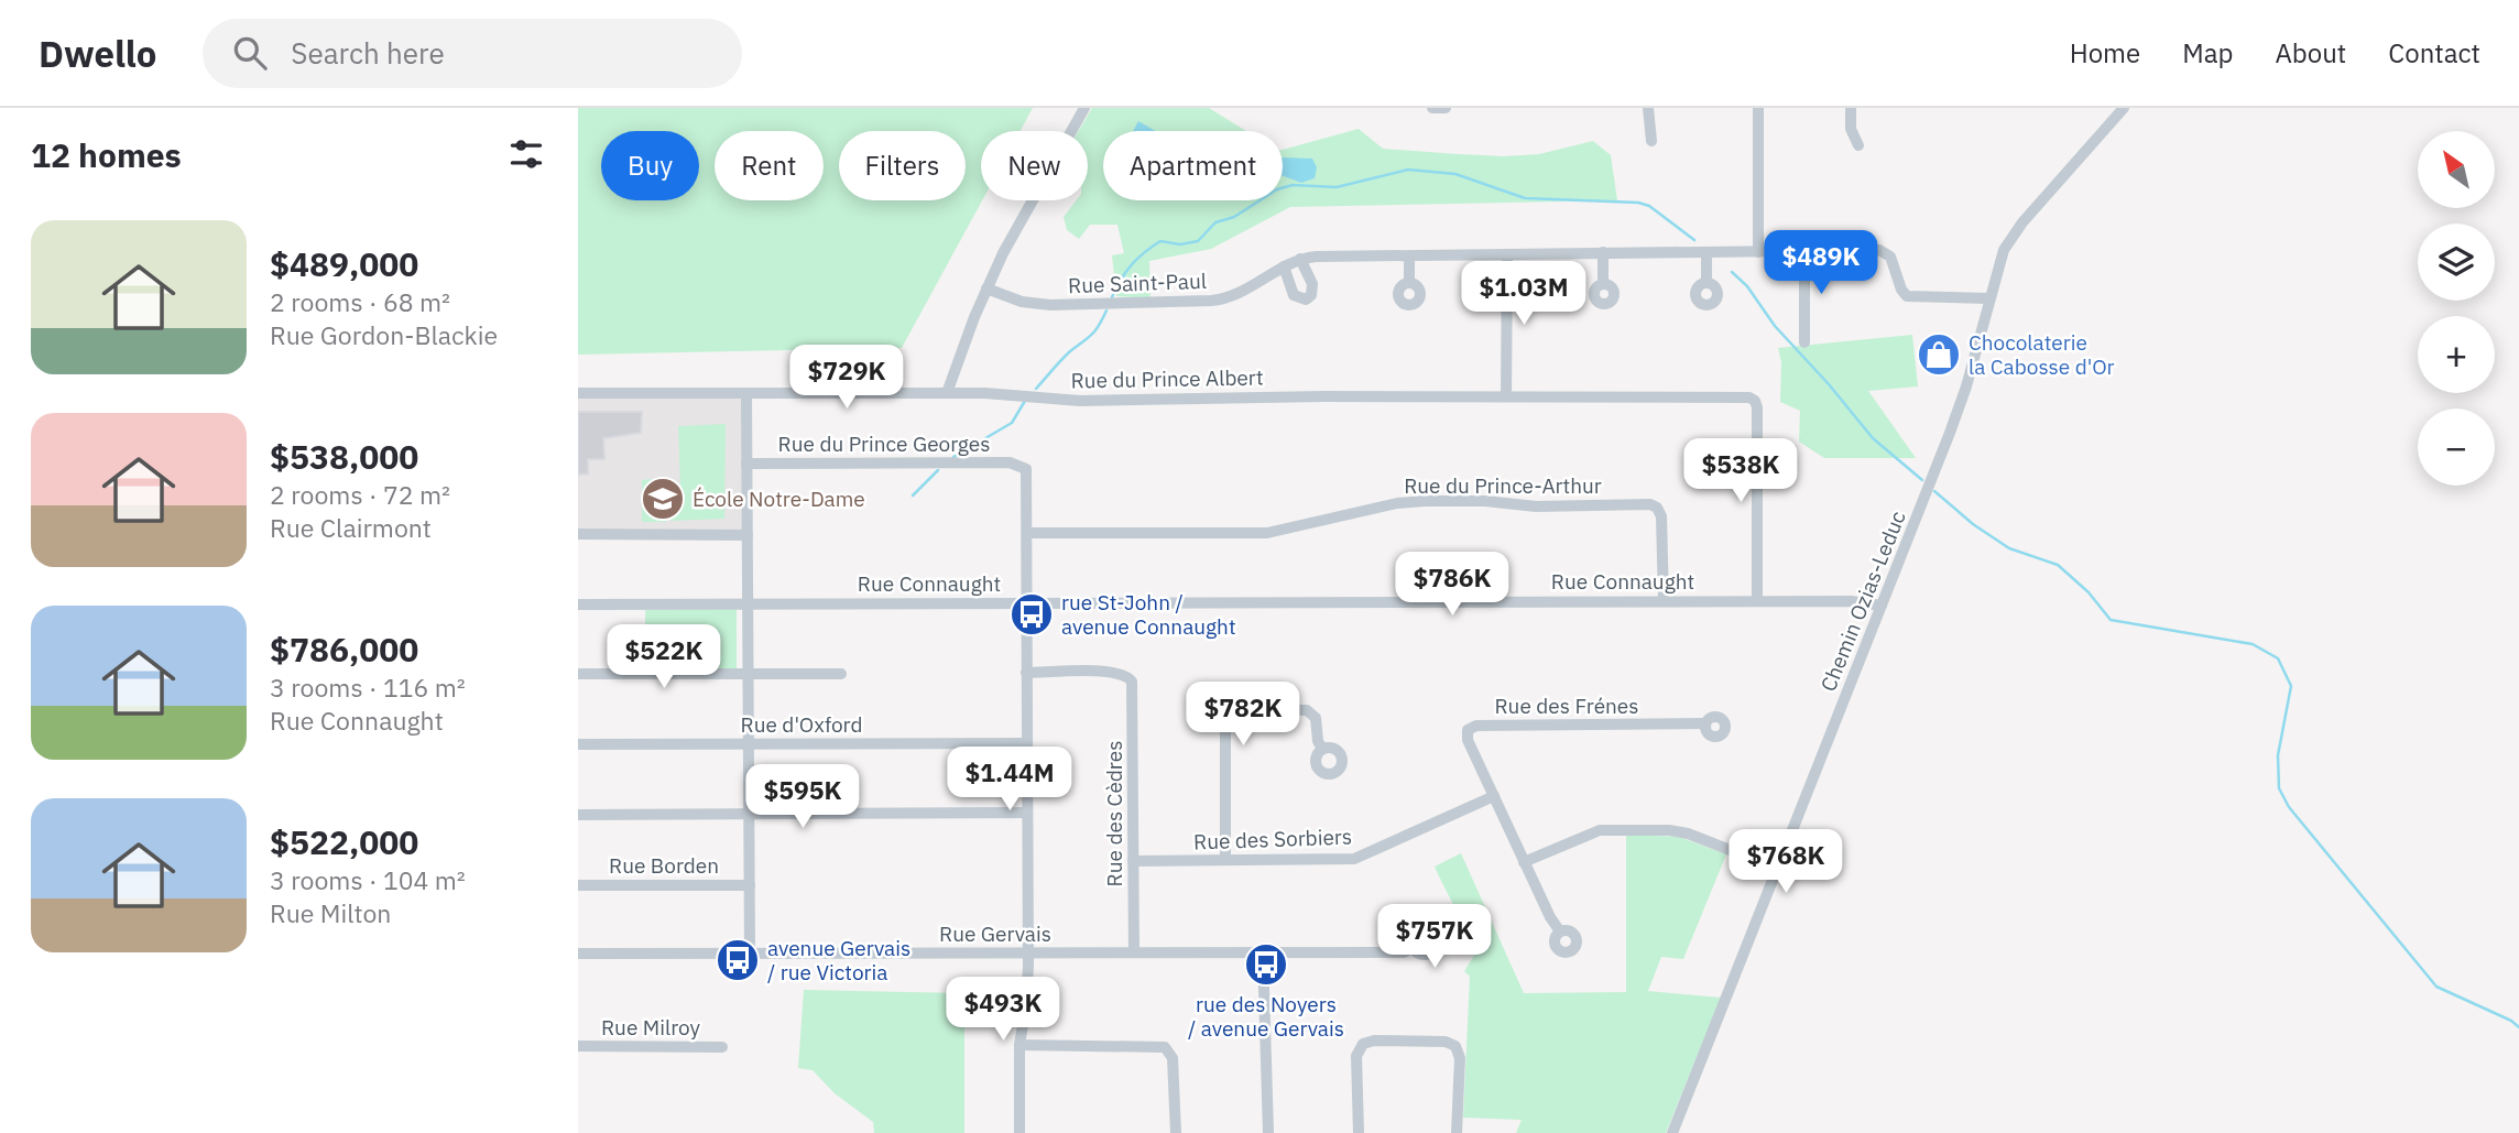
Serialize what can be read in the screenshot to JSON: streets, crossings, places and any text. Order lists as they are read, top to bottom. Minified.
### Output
{"streets":{"street":["Rue Saint-Paul","Rue du Prince Albert","Rue du Prince Georges","Rue du Prince-Arthur","Rue Connaught","Chemin Ozias-Leduc","Rue des Frénes","Rue d'Oxford","Rue des Cèdres","Rue des Sorbiers","Rue Borden","Rue Gervais","Rue Milroy"]},"crossings":[["Rue Saint-Paul","Chemin Ozias-Leduc"],["Rue du Prince Albert","Rue Connaught"],["Rue du Prince Georges","Rue du Prince-Arthur"],["Rue du Prince-Arthur","Rue Connaught"],["Rue Connaught","Chemin Ozias-Leduc"],["Rue des Frénes","Rue des Sorbiers"],["Rue des Cèdres","Rue des Sorbiers"],["Rue des Cèdres","Rue Gervais"]],"places":{"shop":["Chocolaterie la Cabosse d'Or"],"school or university":["École Notre-Dame"],"bus stop":["rue St-John / avenue Connaught","avenue Gervais / rue Victoria","rue des Noyers / avenue Gervais"]},"north":"top left","page":{"header":"Dwello","search":"Search here","nav":["Home","Map","About","Contact"],"heading":"12 homes","map_buttons":["+","−"],"chip":["Buy","Rent","Filters","New","Apartment"],"list":[{"name":"$489,000","note":"2 rooms · 68 m² · Rue Gordon-Blackie"},{"name":"$538,000","note":"2 rooms · 72 m² · Rue Clairmont"},{"name":"$786,000","note":"3 rooms · 116 m² · Rue Connaught"},{"name":"$522,000","note":"3 rooms · 104 m² · Rue Milton"}],"price":["$489K","$1.03M","$729K","$538K","$786K","$522K","$782K","$1.44M","$595K","$768K","$757K","$493K"]}}
